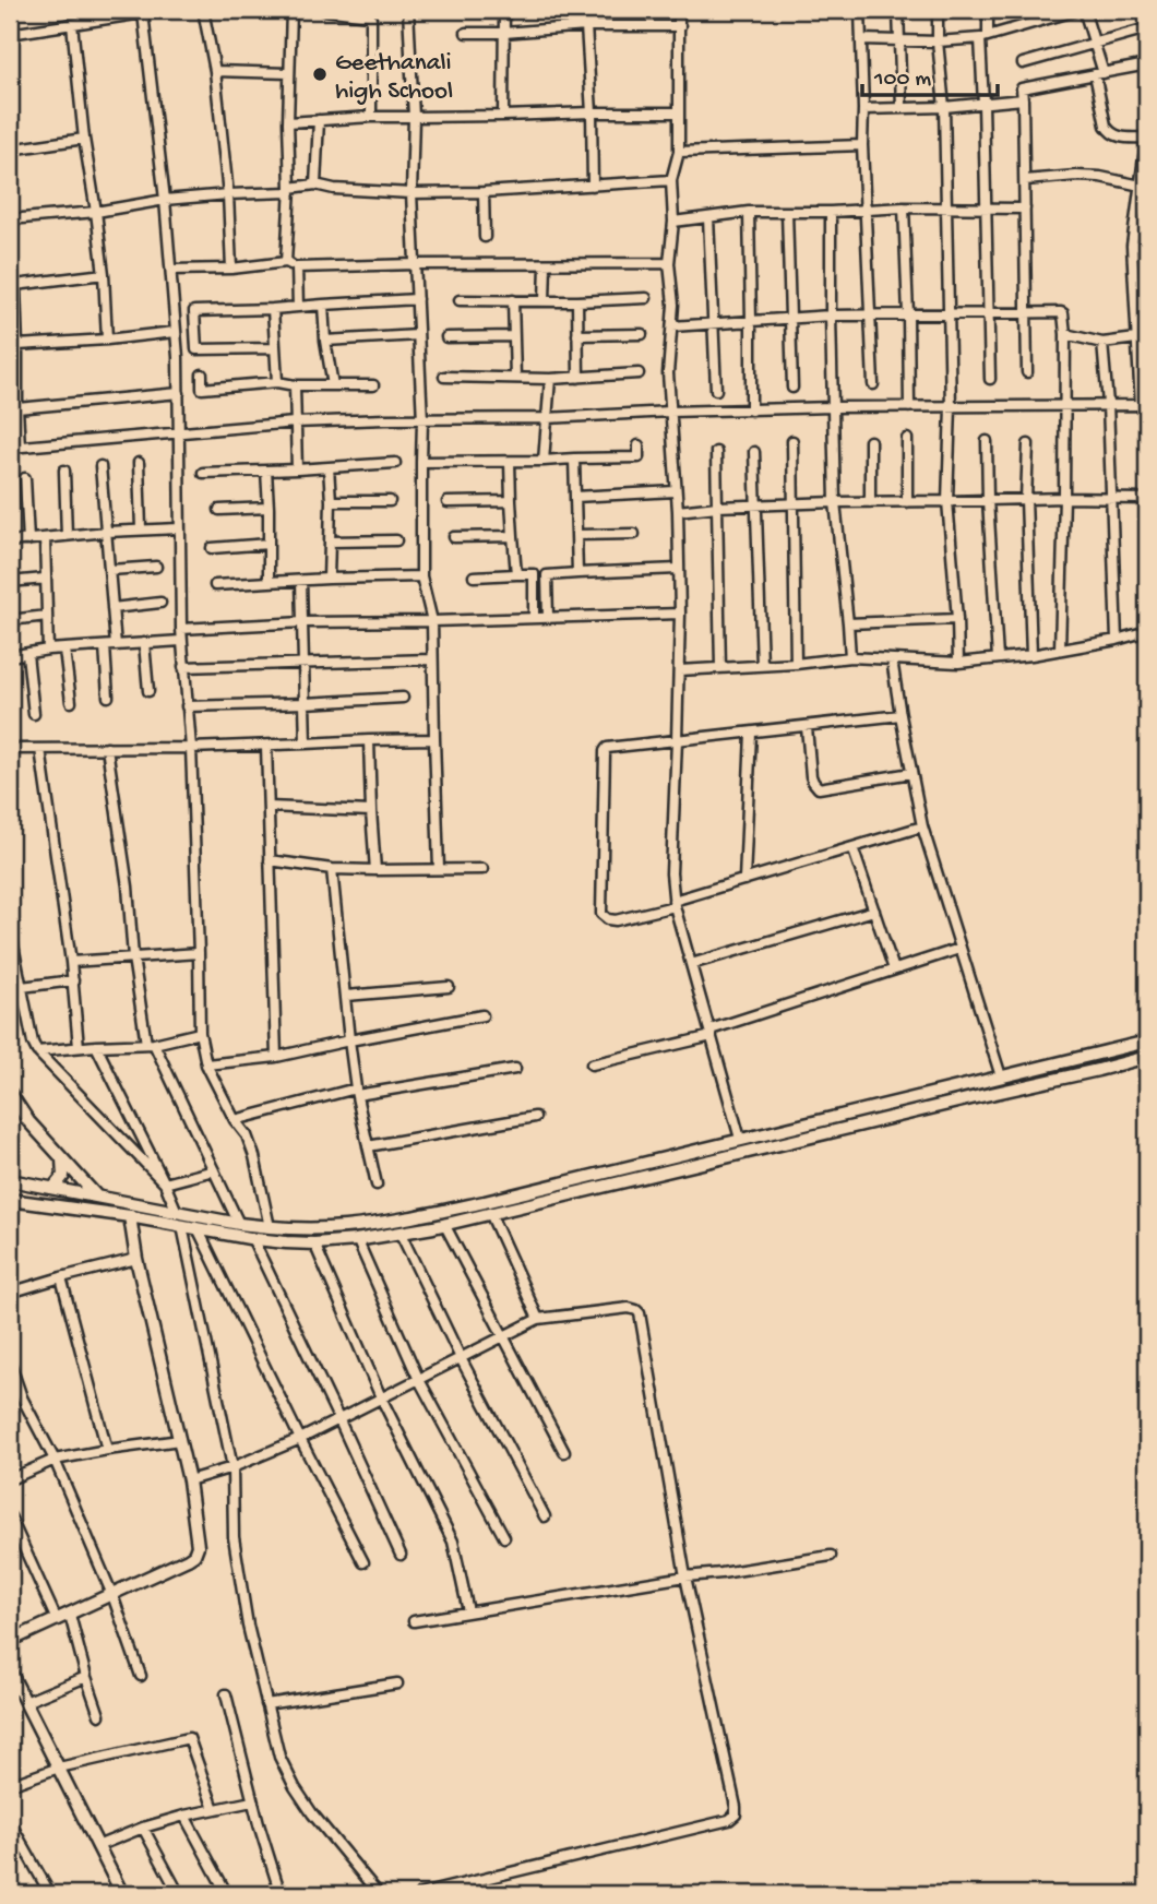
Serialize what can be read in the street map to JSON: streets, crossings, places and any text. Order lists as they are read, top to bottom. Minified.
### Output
{"places":["Geethanali high School"],"scale_bar":"100 m"}
